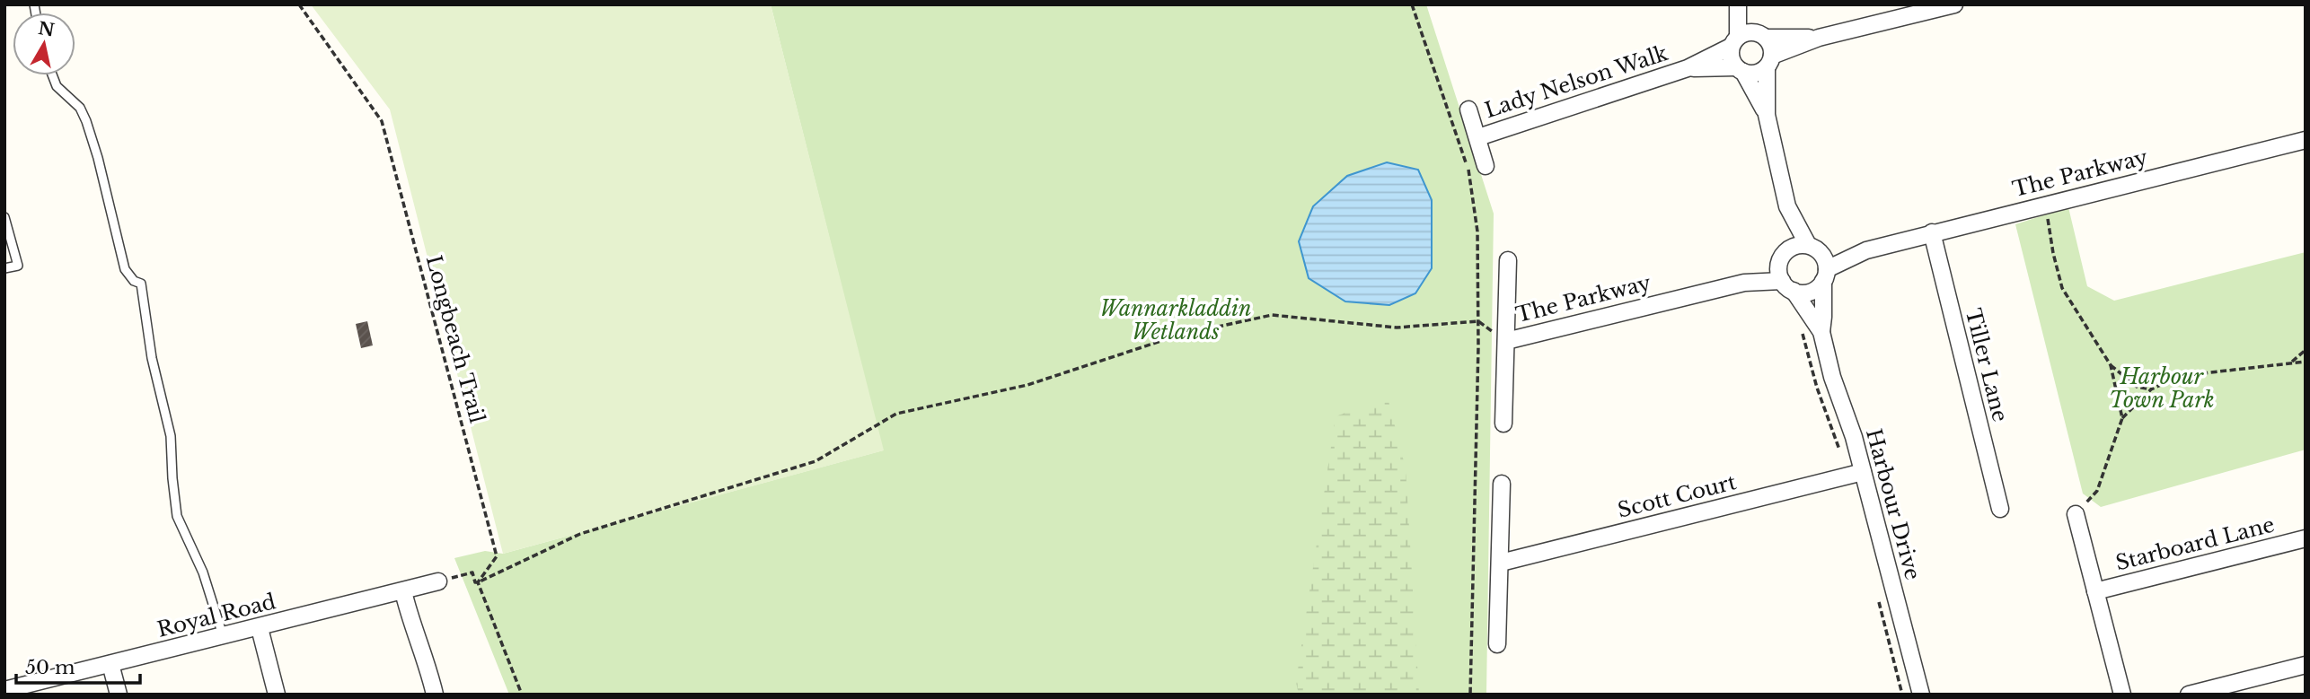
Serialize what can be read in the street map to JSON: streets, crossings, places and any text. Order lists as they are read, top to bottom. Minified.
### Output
{"streets":{"street":["Lady Nelson Walk","The Parkway","Tiller Lane","Scott Court","Harbour Drive","Starboard Lane","Royal Road"],"path":["Longbeach Trail"]},"crossings":[["The Parkway","Tiller Lane"],["The Parkway","Harbour Drive"],["Scott Court","Harbour Drive"]],"parks":["Wannarkladdin Wetlands","Harbour Town Park"],"scale_bar":"50 m","north":"top"}
